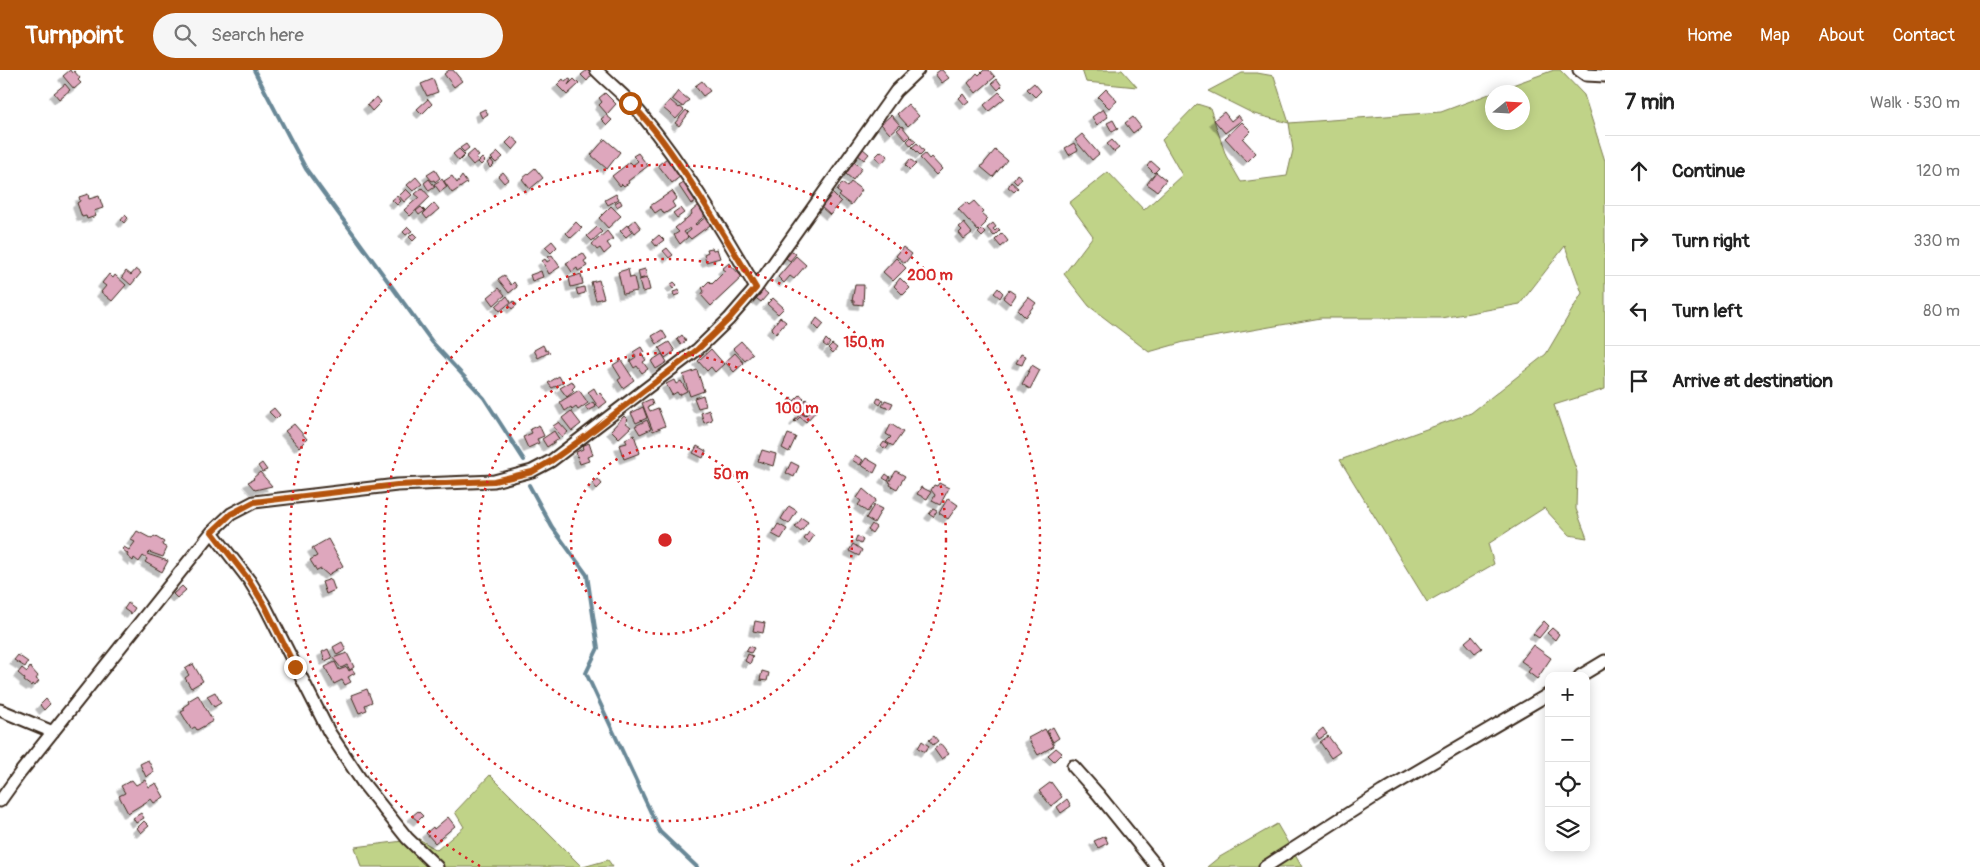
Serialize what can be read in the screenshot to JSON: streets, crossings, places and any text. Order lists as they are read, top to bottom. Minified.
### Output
{"north":"right","page":{"header":"Turnpoint","search":"Search here","nav":["Home","Map","About","Contact"],"heading":["7 min","Walk · 530 m"],"list":[["Continue","120 m"],["Turn right","330 m"],["Turn left","80 m"],"Arrive at destination"],"map_buttons":["+","−"]},"rings":["200 m","150 m","100 m","50 m"]}
